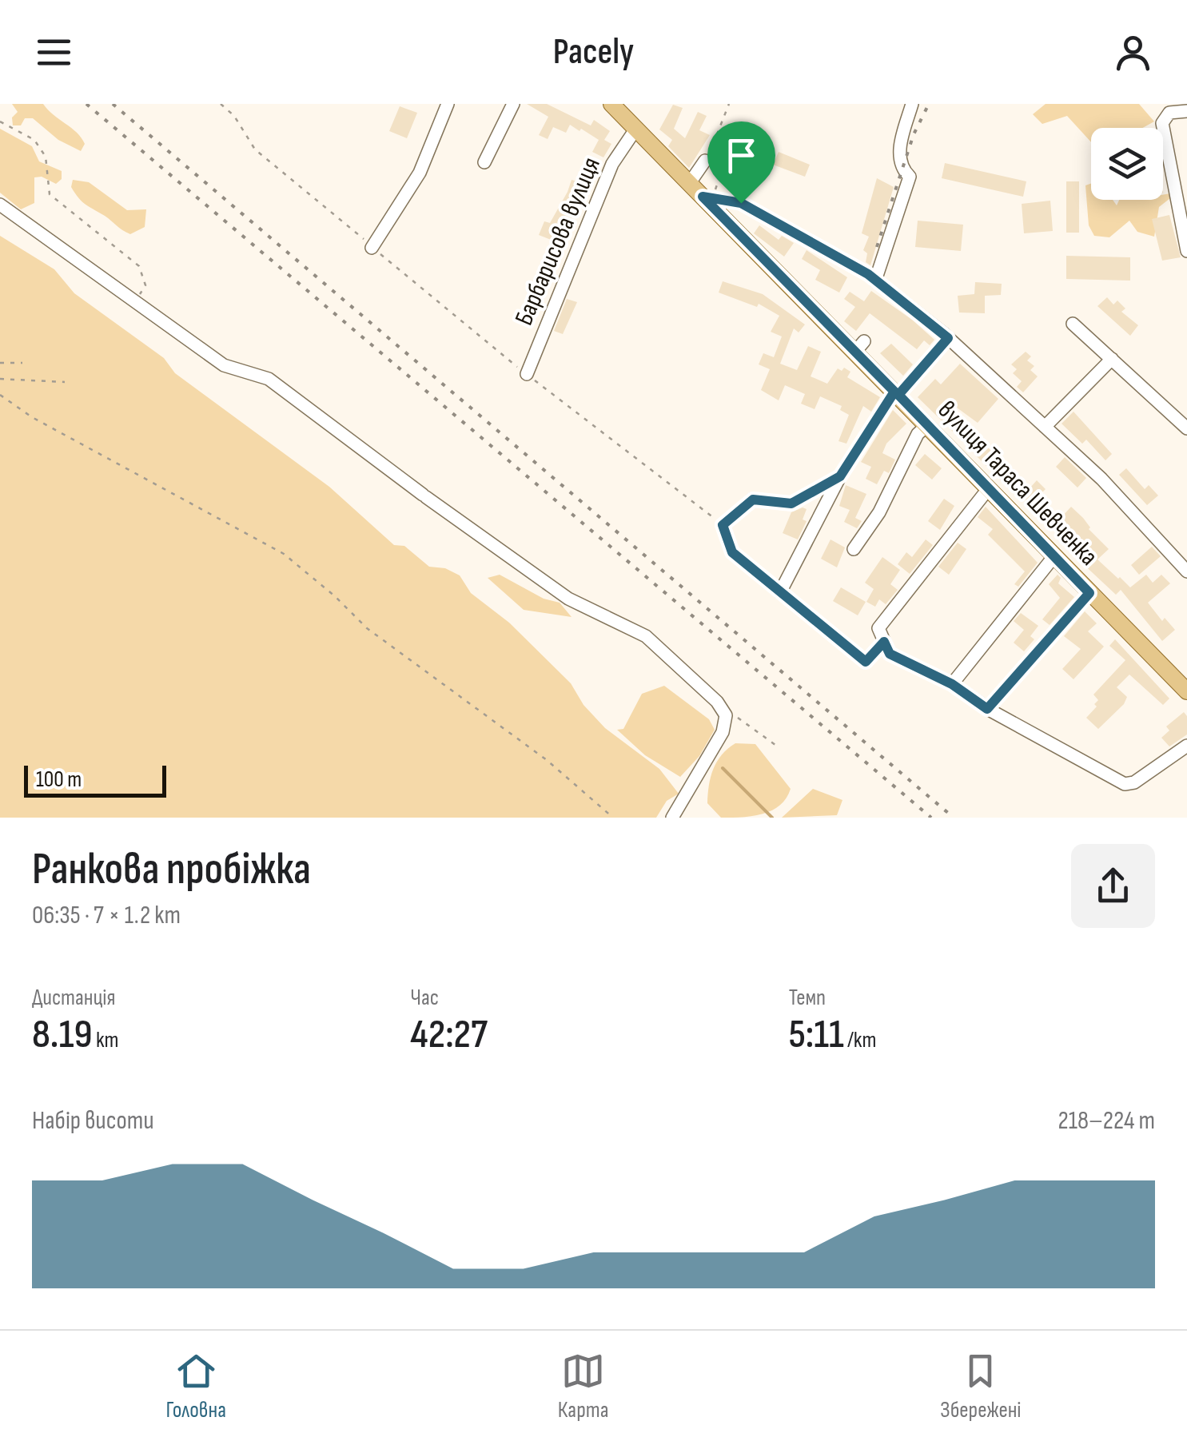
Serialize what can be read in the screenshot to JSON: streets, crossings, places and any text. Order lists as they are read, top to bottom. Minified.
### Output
{"streets":{"main road":["вулиця Тараса Шевченка"],"street":["Барбарисова вулиця"]},"crossings":[["Барбарисова вулиця","вулиця Тараса Шевченка"]],"scale_bar":"100 m","page":{"header":"Pacely","scale":"100 m","heading":["Ранкова пробіжка","06:35 · 7 × 1.2 km"],"stats":[["Дистанція","8.19 km"],["Час","42:27"],["Темп","5:11 /km"]],"chart":["Набір висоти","218–224 m"],"tabs":["Головна","Карта","Збережені"]}}
